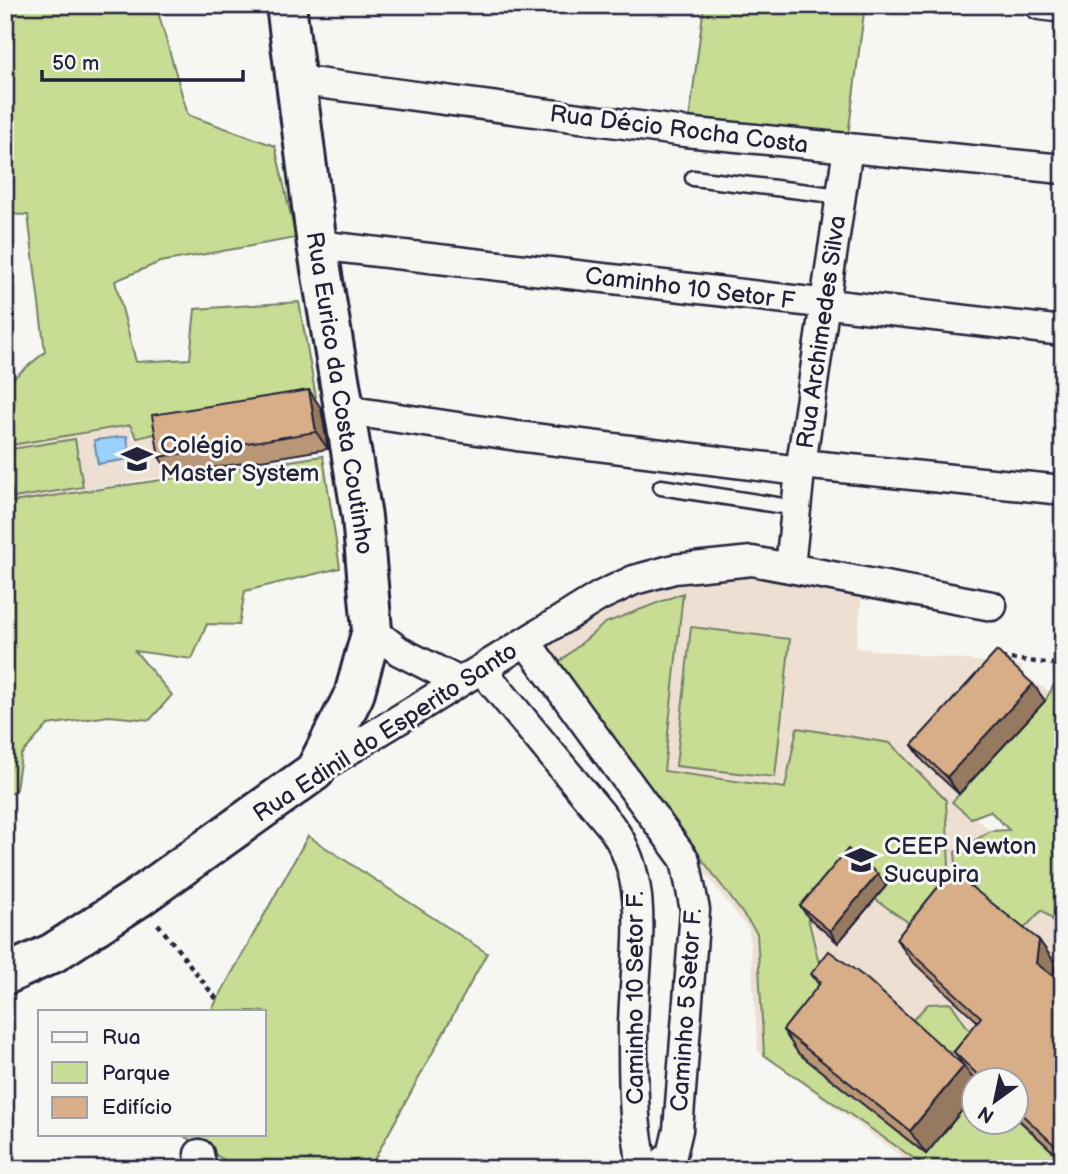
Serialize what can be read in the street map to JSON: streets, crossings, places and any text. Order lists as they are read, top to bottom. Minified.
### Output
{"streets":{"street":["Rua Décio Rocha Costa","Caminho 10 Setor F","Rua Archimedes Silva","Rua Eurico da Costa Coutinho","Rua Edinil do Esperito Santo","Caminho 10 Setor F.","Caminho 5 Setor F."]},"crossings":[["Rua Décio Rocha Costa","Rua Archimedes Silva"],["Rua Décio Rocha Costa","Rua Eurico da Costa Coutinho"],["Caminho 10 Setor F","Rua Archimedes Silva"],["Caminho 10 Setor F","Rua Eurico da Costa Coutinho"],["Rua Archimedes Silva","Rua Eurico da Costa Coutinho"],["Rua Eurico da Costa Coutinho","Rua Edinil do Esperito Santo"],["Rua Edinil do Esperito Santo","Caminho 10 Setor F."],["Rua Edinil do Esperito Santo","Caminho 5 Setor F."]],"places":{"school or university":["Colégio Master System","CEEP Newton Sucupira"]},"legend":["Rua","Parque","Edifício"],"scale_bar":"50 m","north":"bottom left"}
